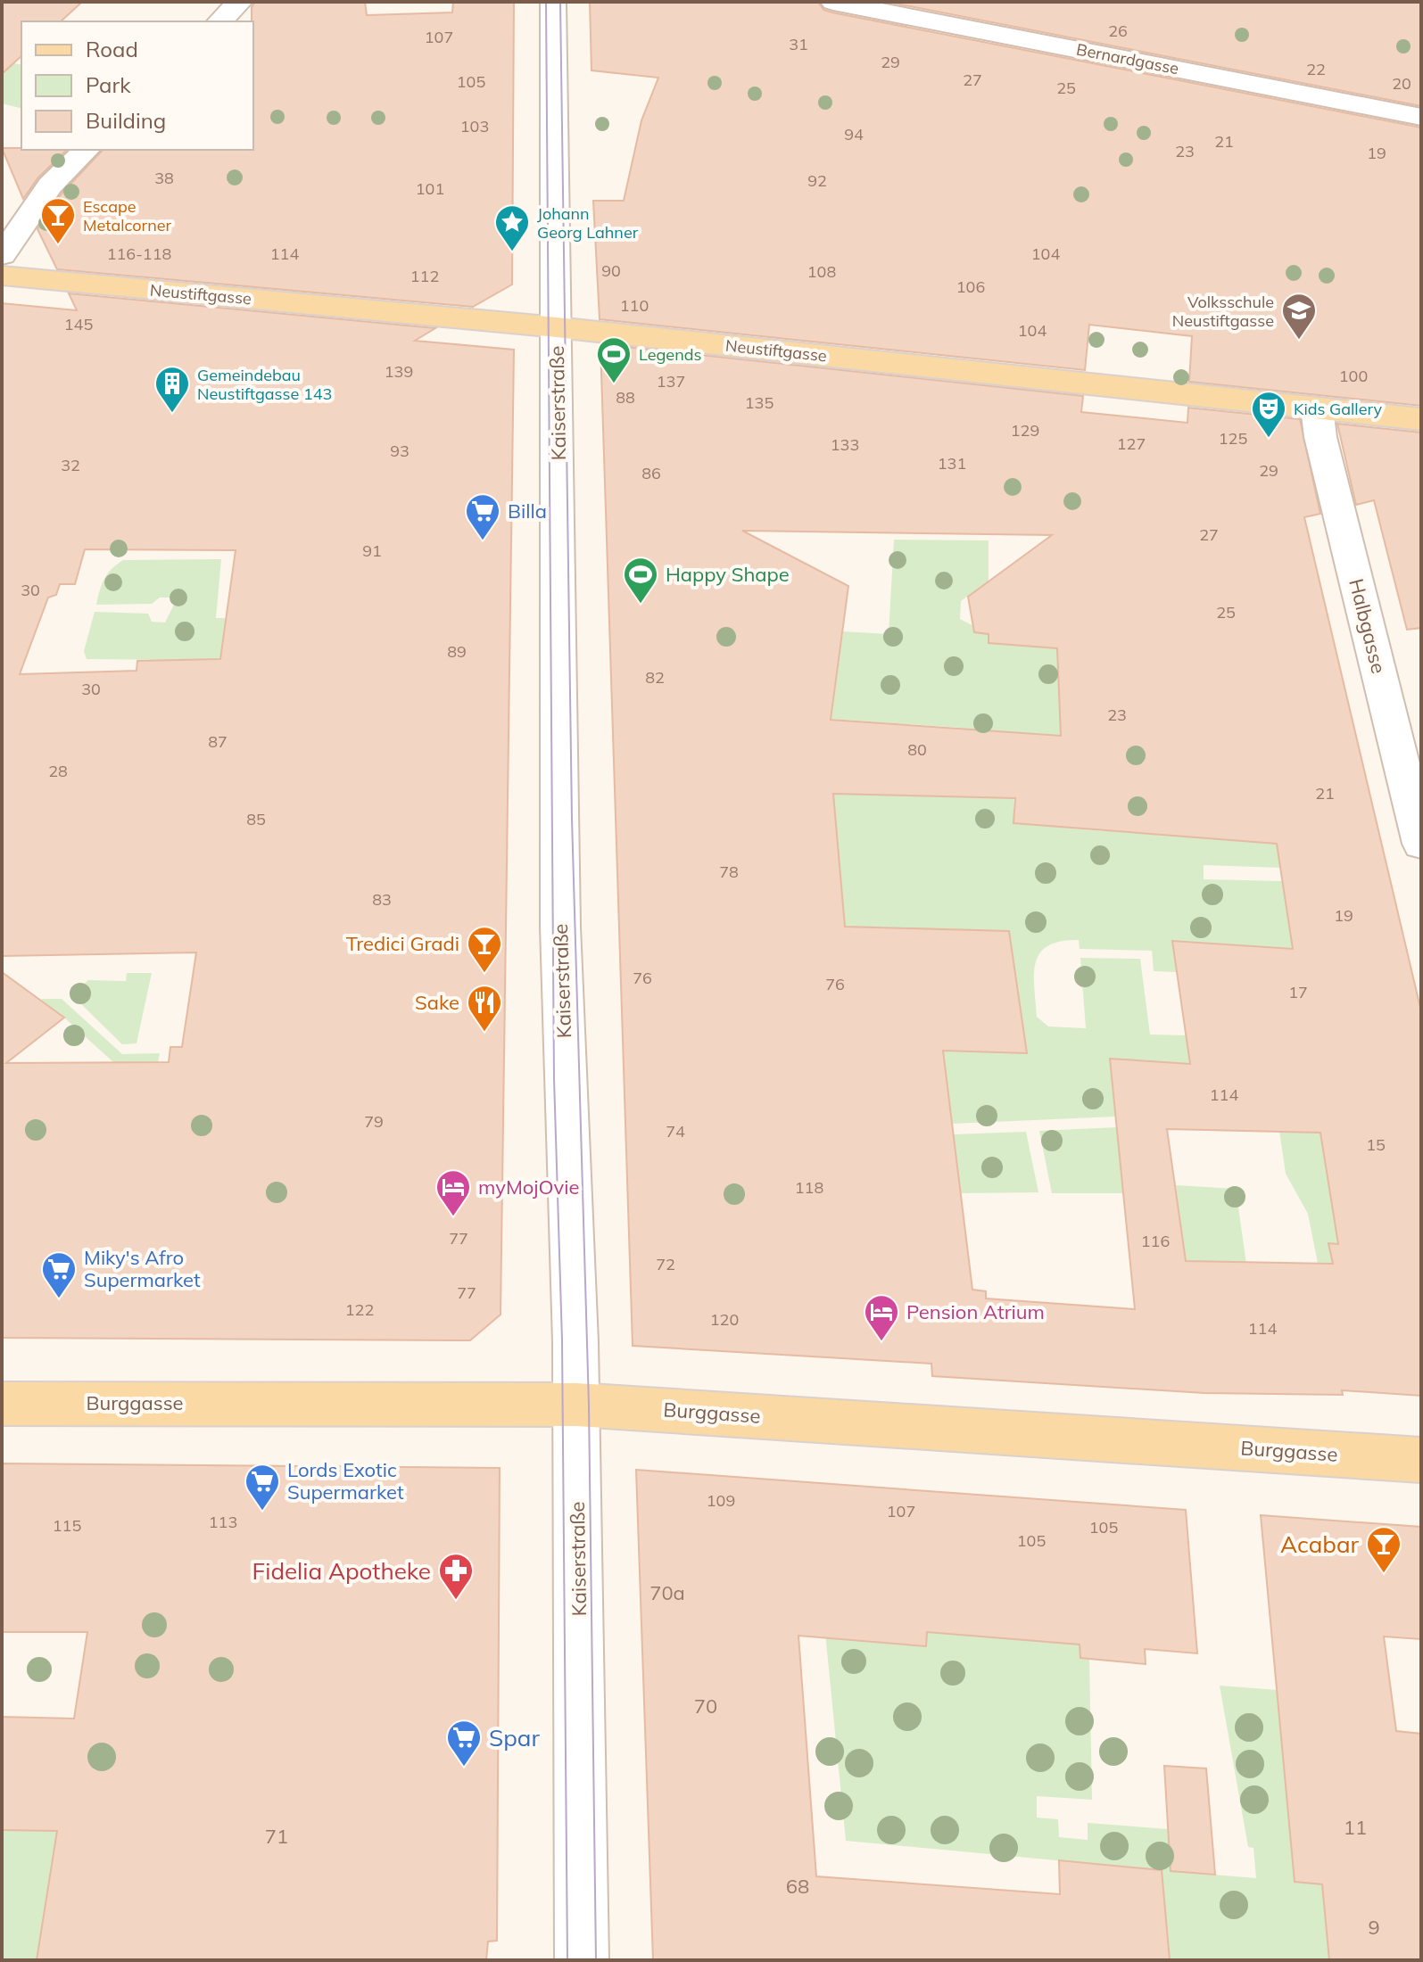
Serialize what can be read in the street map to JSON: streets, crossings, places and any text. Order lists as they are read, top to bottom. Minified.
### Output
{"streets":{"main road":["Neustiftgasse","Burggasse"],"street":["Bernardgasse","Kaiserstraße","Halbgasse"]},"crossings":[["Neustiftgasse","Kaiserstraße"],["Neustiftgasse","Halbgasse"],["Kaiserstraße","Burggasse"]],"places":{"bar":["Escape Metalcorner","Tredici Gradi","Acabar"],"place":["Johann Georg Lahner"],"school or university":["Volksschule Neustiftgasse"],"sports":["Legends","Happy Shape"],"building":["Gemeindebau Neustiftgasse 143"],"theatre":["Kids Gallery"],"supermarket":["Billa","Miky's Afro Supermarket","Lords Exotic Supermarket","Spar"],"restaurant":["Sake"],"hotel":["myMojOvie","Pension Atrium"],"pharmacy":["Fidelia Apotheke"]},"house_numbers":["26","107","31","29","22","27","105","20","25","103","94","21","23","19","38","92","101","116-118","114","104","90","108","112","106","110","145","104","139","100","137","88","135","129","125","127","133","93","131","32","29","86","27","91","30","25","89","82","30","23","87","80","28","21","85","78","83","19","76","76","17","114","79","74","15","118","77","116","72","77","122","120","114","109","107","113","115","105","105","70a","70","11","71","68","9"],"legend":["Road","Park","Building"]}
